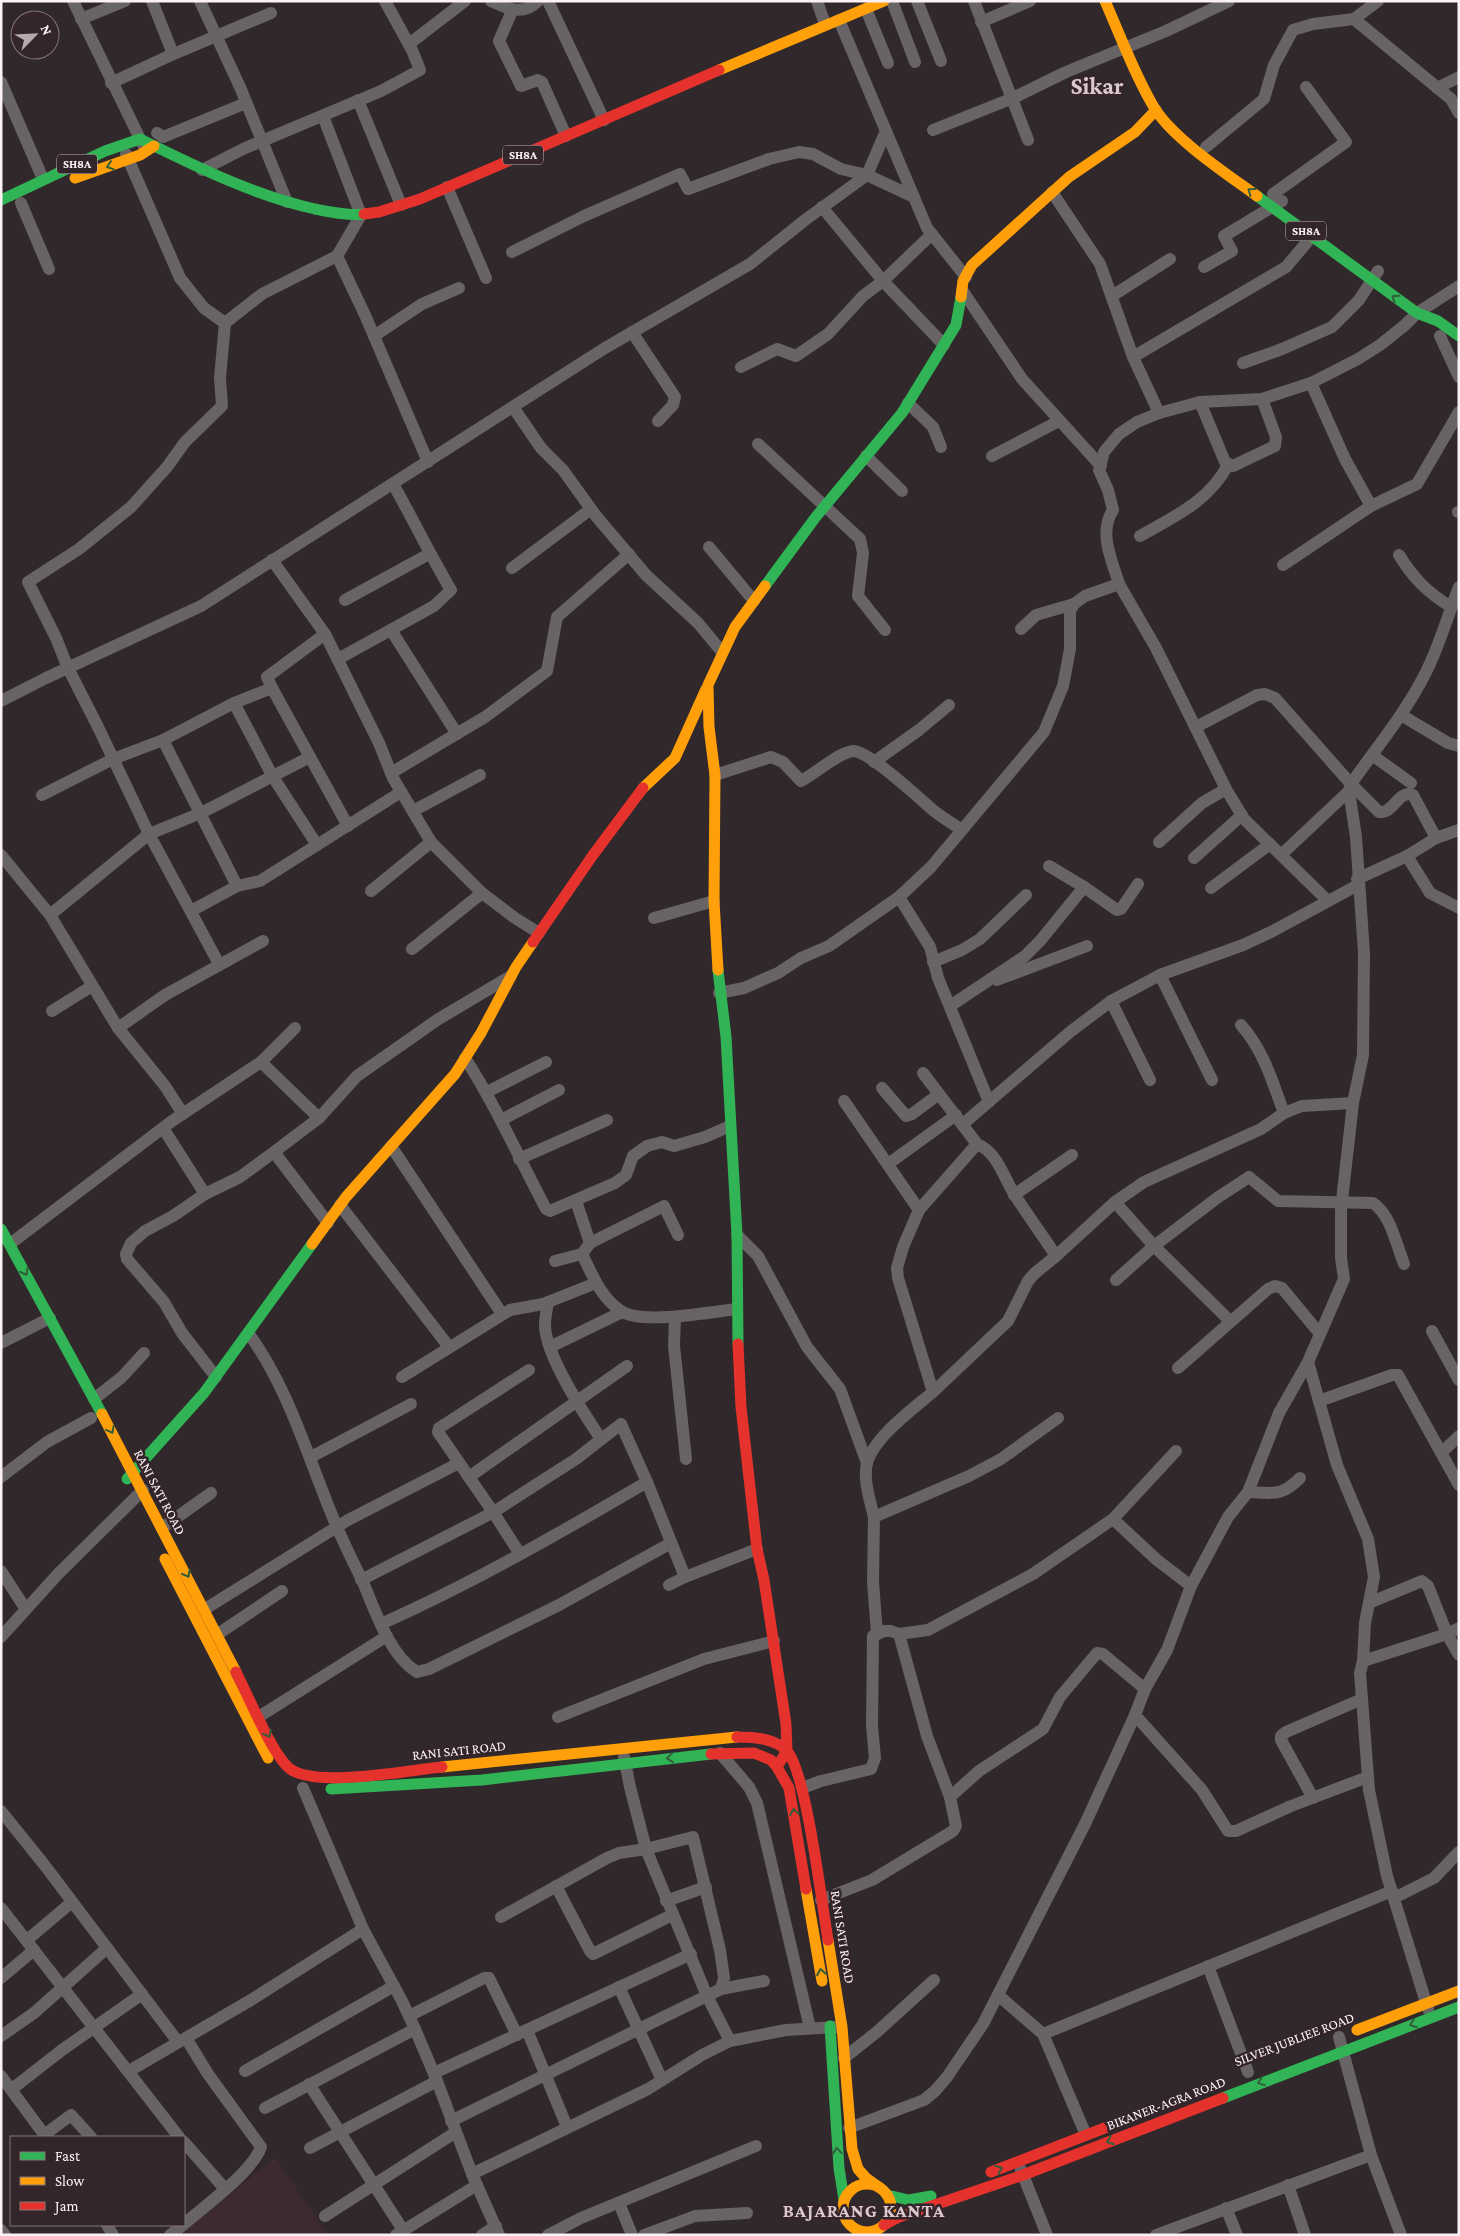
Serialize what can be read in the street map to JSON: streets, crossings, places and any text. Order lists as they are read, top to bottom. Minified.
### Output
{"streets":{"street":["SH8A","RANI SATI ROAD","SILVER JUBLIEE ROAD","BIKANER-AGRA ROAD"]},"crossings":[["RANI SATI ROAD","BIKANER-AGRA ROAD"]],"one_way":["BIKANER-AGRA ROAD"],"districts":["Sikar","BAJARANG KANTA"],"legend":["Fast","Slow","Jam"],"north":"top right"}
